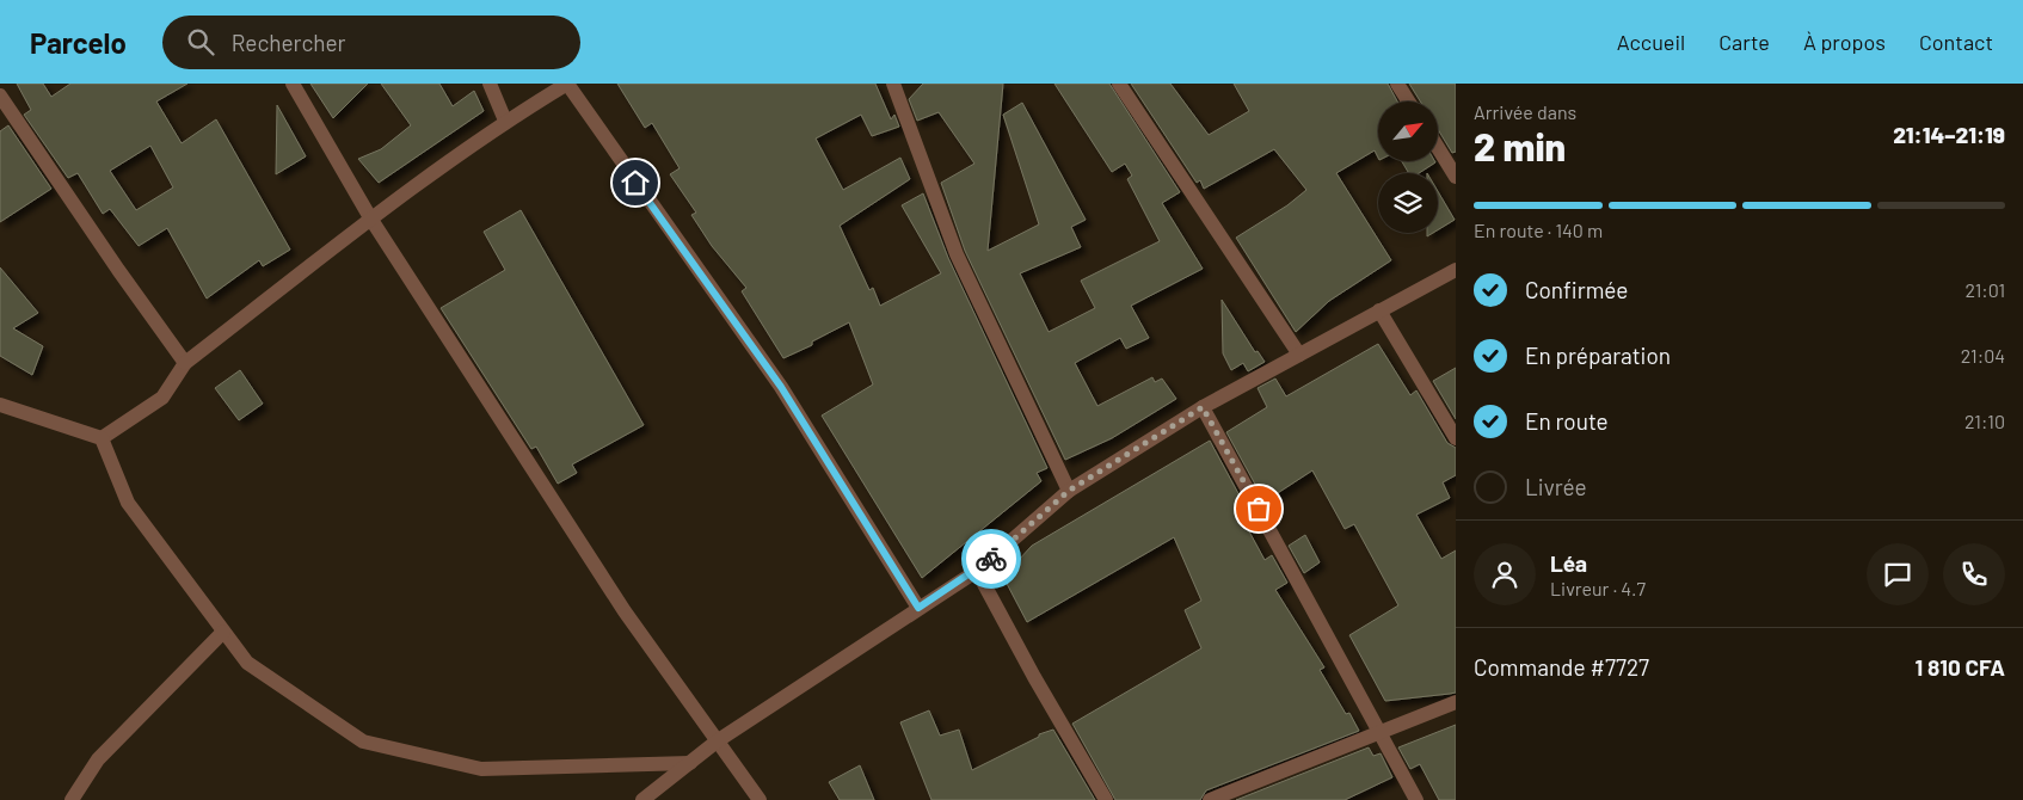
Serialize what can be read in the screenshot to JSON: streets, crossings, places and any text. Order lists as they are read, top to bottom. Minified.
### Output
{"north":"top right","page":{"header":"Parcelo","search":"Rechercher","nav":["Accueil","Carte","À propos","Contact"],"heading":["2 min","Arrivée dans","21:14–21:19"],"panel":["Léa","Livreur · 4.7","Commande #7727","1 810 CFA"],"bar":"En route · 140 m","list":[["Confirmée","21:01"],["En préparation","21:04"],["En route","21:10"],"Livrée"]}}
